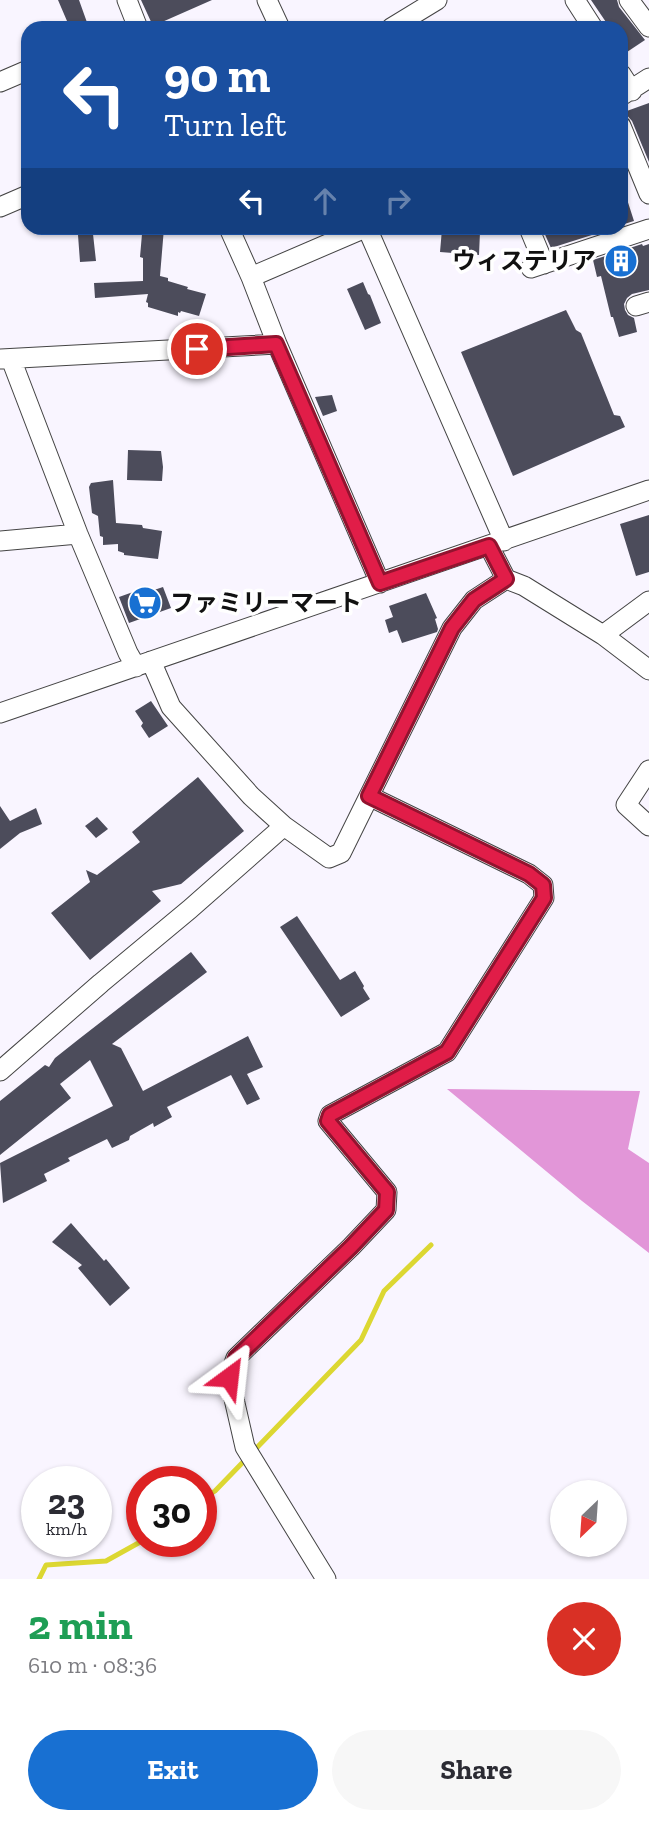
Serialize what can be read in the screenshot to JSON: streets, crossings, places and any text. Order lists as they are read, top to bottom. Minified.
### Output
{"places":{"building":["ウィステリア"],"supermarket":["ファミリーマート"]},"north":"bottom left","page":{"turn":["90 m","Turn left"],"speed":"23 km/h","limit":"30","heading":["2 min","610 m · 08:36"],"buttons":["Exit","Share"]}}
